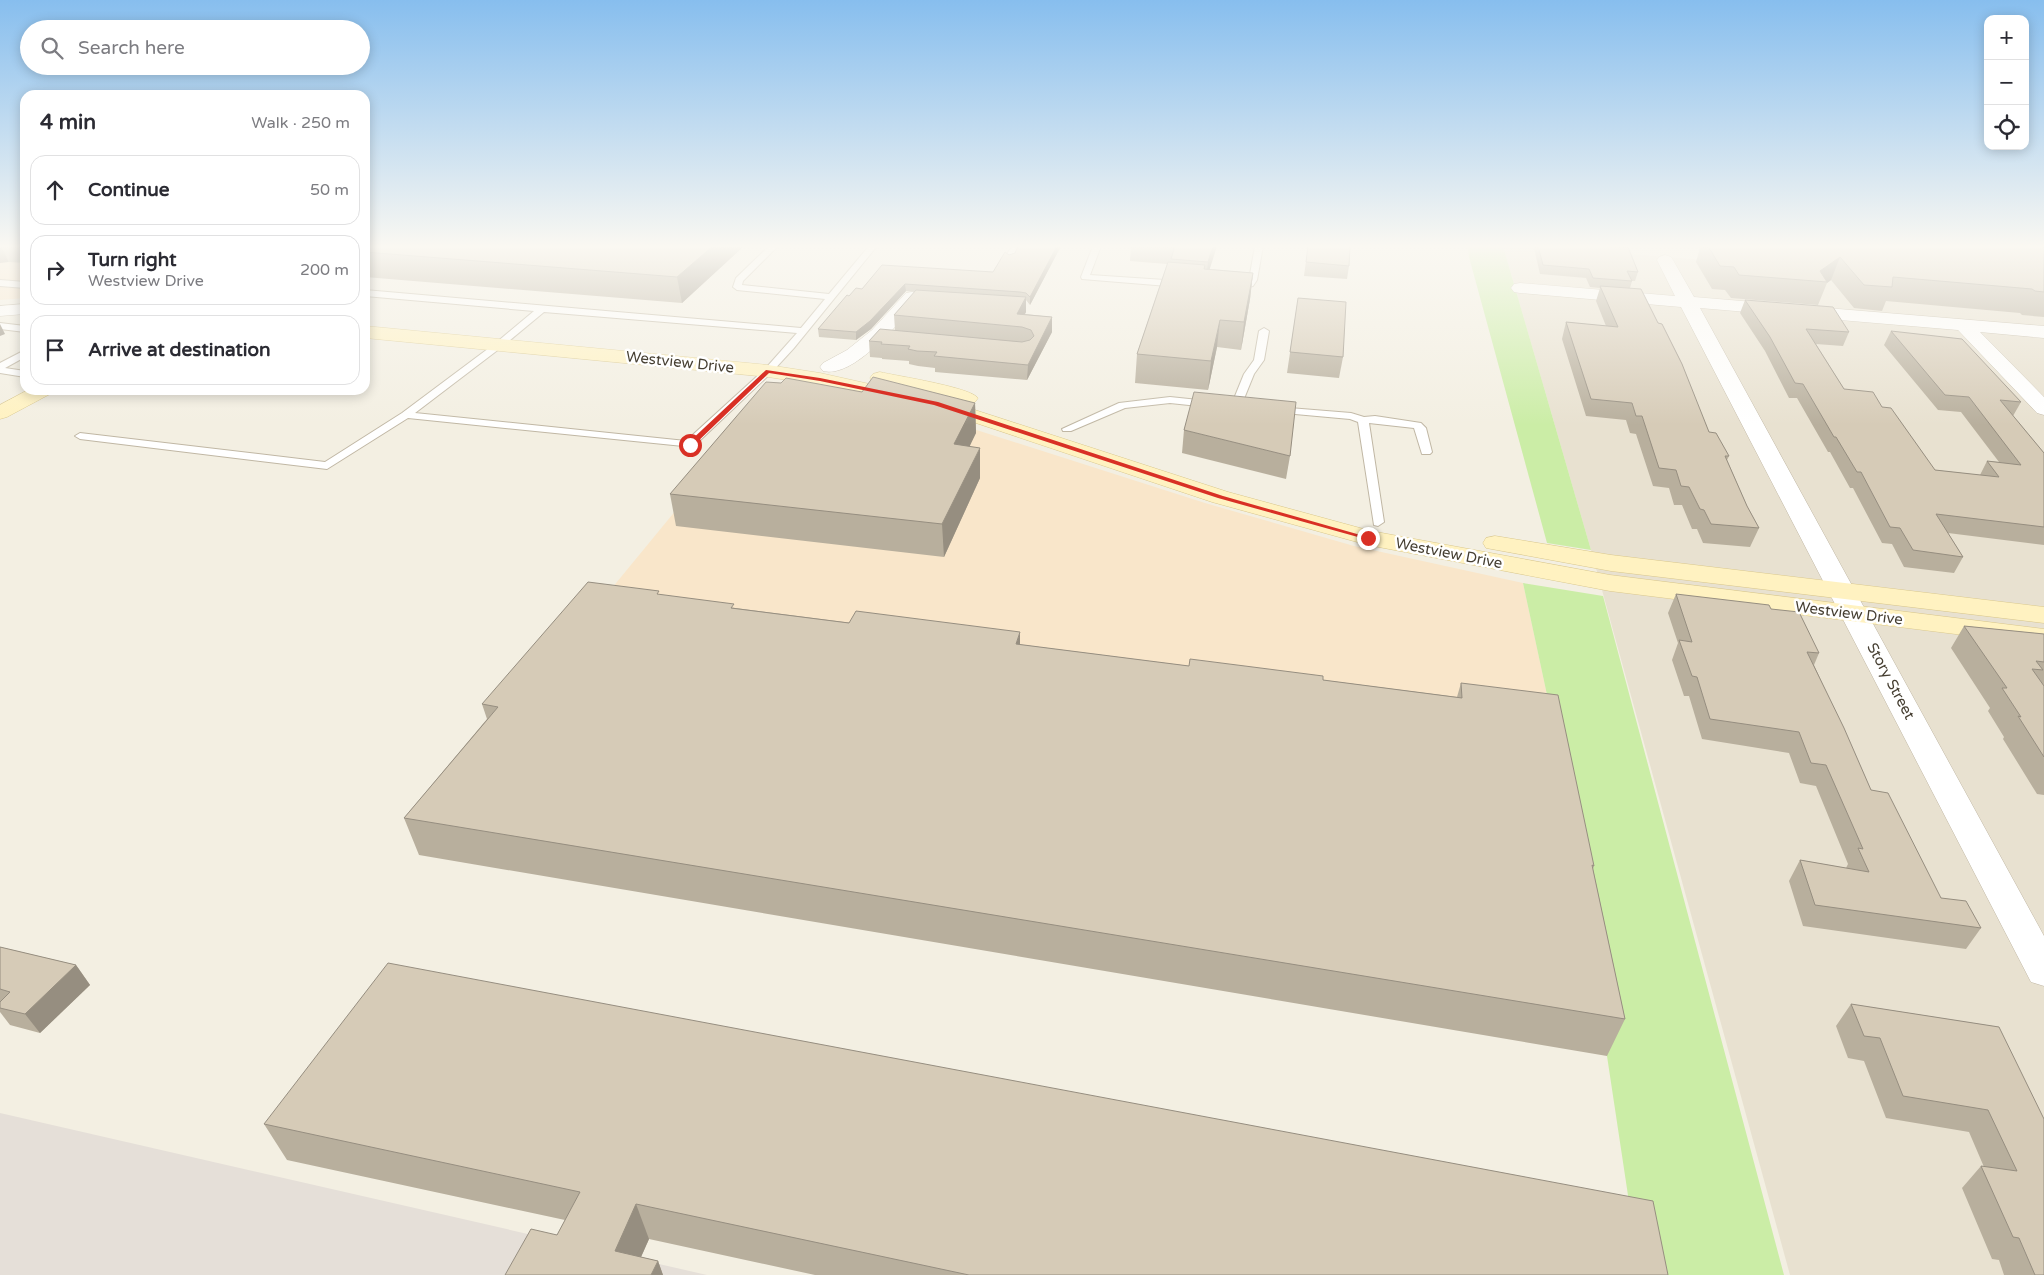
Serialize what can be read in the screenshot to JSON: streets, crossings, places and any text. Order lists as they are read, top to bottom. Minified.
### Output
{"streets":{"main road":["Westview Drive"],"street":["Story Street"]},"crossings":[["Westview Drive","Story Street"]],"page":{"map_buttons":["+","−"],"search":"Search here","heading":["4 min","Walk · 250 m"],"list":[["Continue","50 m"],["Turn right","Westview Drive","200 m"],"Arrive at destination"]}}
